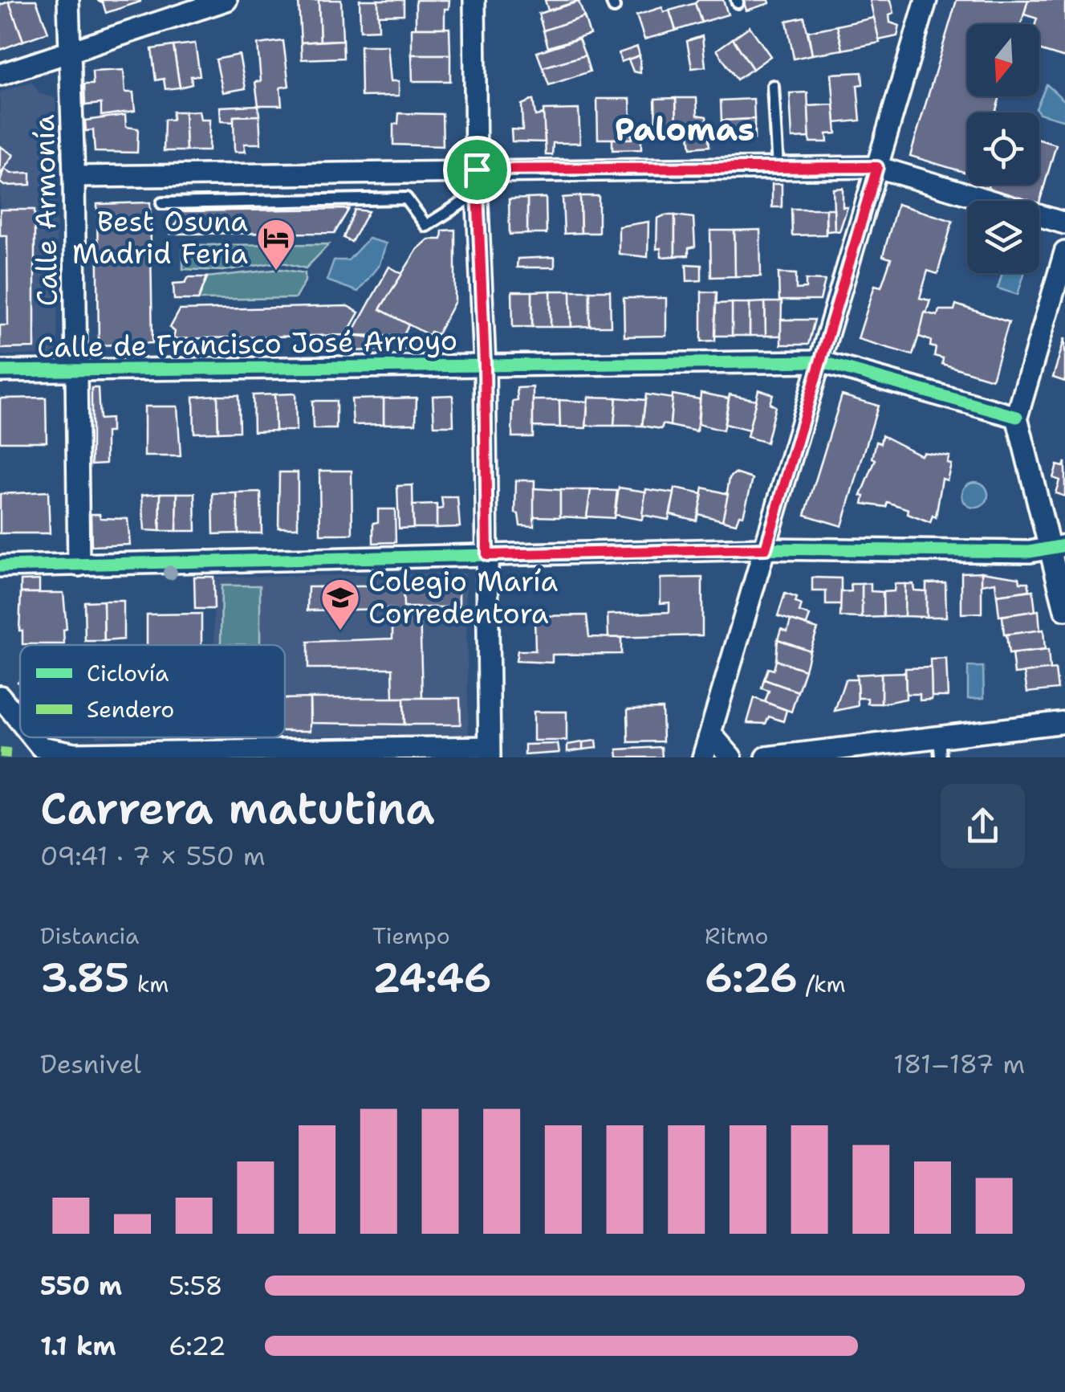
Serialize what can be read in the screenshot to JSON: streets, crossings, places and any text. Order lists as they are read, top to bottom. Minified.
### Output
{"streets":{"street":["Calle Armonía","Calle de Francisco José Arroyo"]},"crossings":[["Calle Armonía","Calle de Francisco José Arroyo"]],"districts":["Palomas"],"places":{"hotel":["Best Osuna Madrid Feria"],"school or university":["Colegio María Corredentora"]},"legend":["Ciclovía","Sendero"],"north":"bottom","page":{"heading":["Carrera matutina","09:41 · 7 × 550 m"],"stats":[["Distancia","3.85 km"],["Tiempo","24:46"],["Ritmo","6:26 /km"]],"chart":["Desnivel","181–187 m"],"list":[{"name":"550 m","note":"5:58"},{"name":"1.1 km","note":"6:22"}]}}
